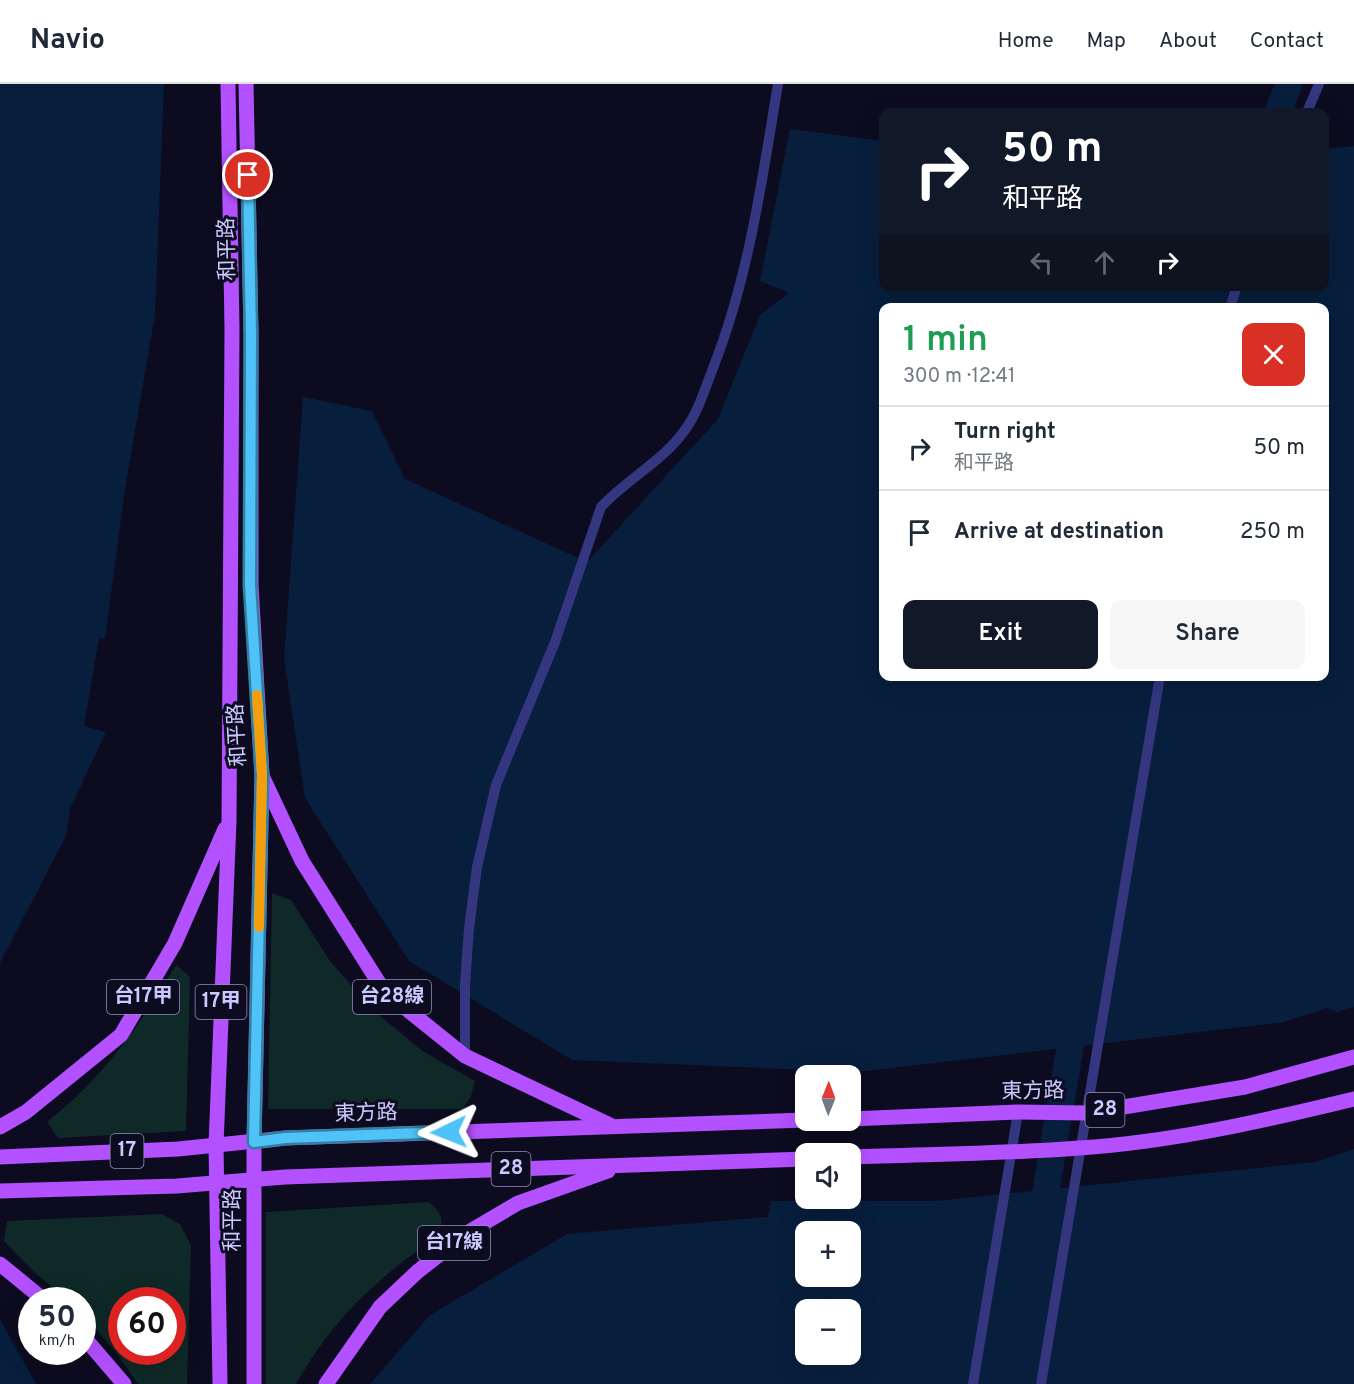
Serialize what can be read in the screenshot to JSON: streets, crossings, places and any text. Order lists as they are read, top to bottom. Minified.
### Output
{"streets":{"main road":["和平路","台17甲","台28線","17甲","東方路","28","17","台17線"]},"crossings":[["和平路","台17甲"],["和平路","台28線"],["和平路","東方路"],["和平路","28"],["和平路","17"],["台28線","東方路"],["28","17"],["28","台17線"]],"north":"top","page":{"header":"Navio","nav":["Home","Map","About","Contact"],"turn":["50 m","和平路"],"heading":["1 min","300 m · 12:41"],"list":[{"name":"Turn right","note":"和平路","value":"50 m"},{"name":"Arrive at destination","value":"250 m"}],"buttons":["Exit","Share"],"map_buttons":["+","−"],"speed":"50 km/h","limit":"60"}}
